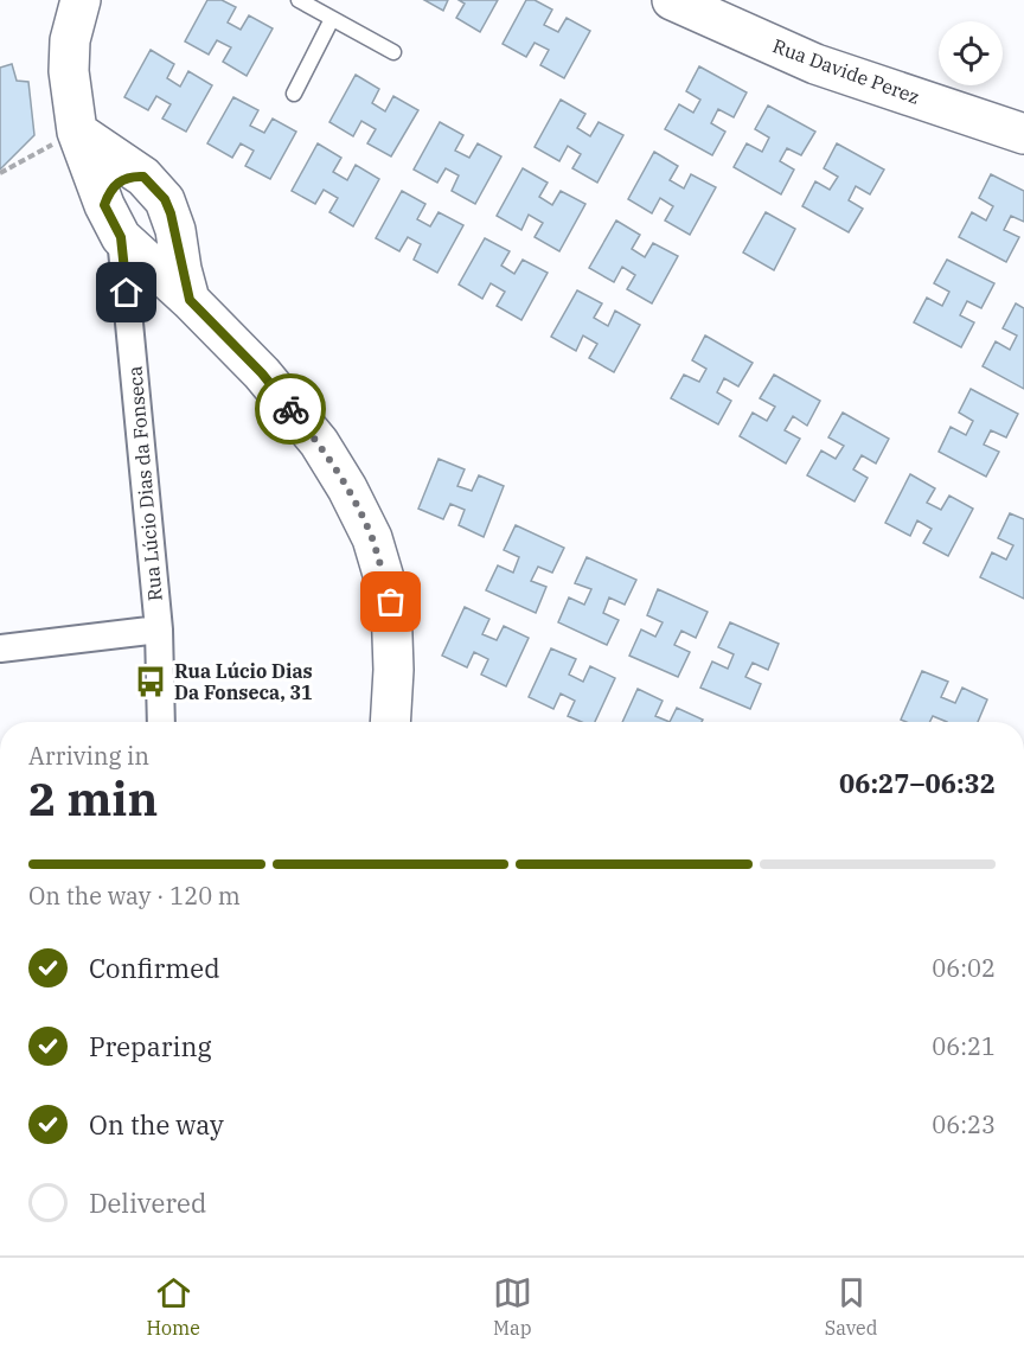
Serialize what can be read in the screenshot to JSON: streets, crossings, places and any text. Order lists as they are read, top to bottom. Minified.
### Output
{"streets":{"street":["Rua Davide Perez","Rua Lúcio Dias da Fonseca"]},"places":{"bus stop":["Rua Lúcio Dias Da Fonseca, 31"]},"page":{"heading":["2 min","Arriving in","06:27–06:32"],"bar":"On the way · 120 m","list":[["Confirmed","06:02"],["Preparing","06:21"],["On the way","06:23"],"Delivered"],"tabs":["Home","Map","Saved"]}}
